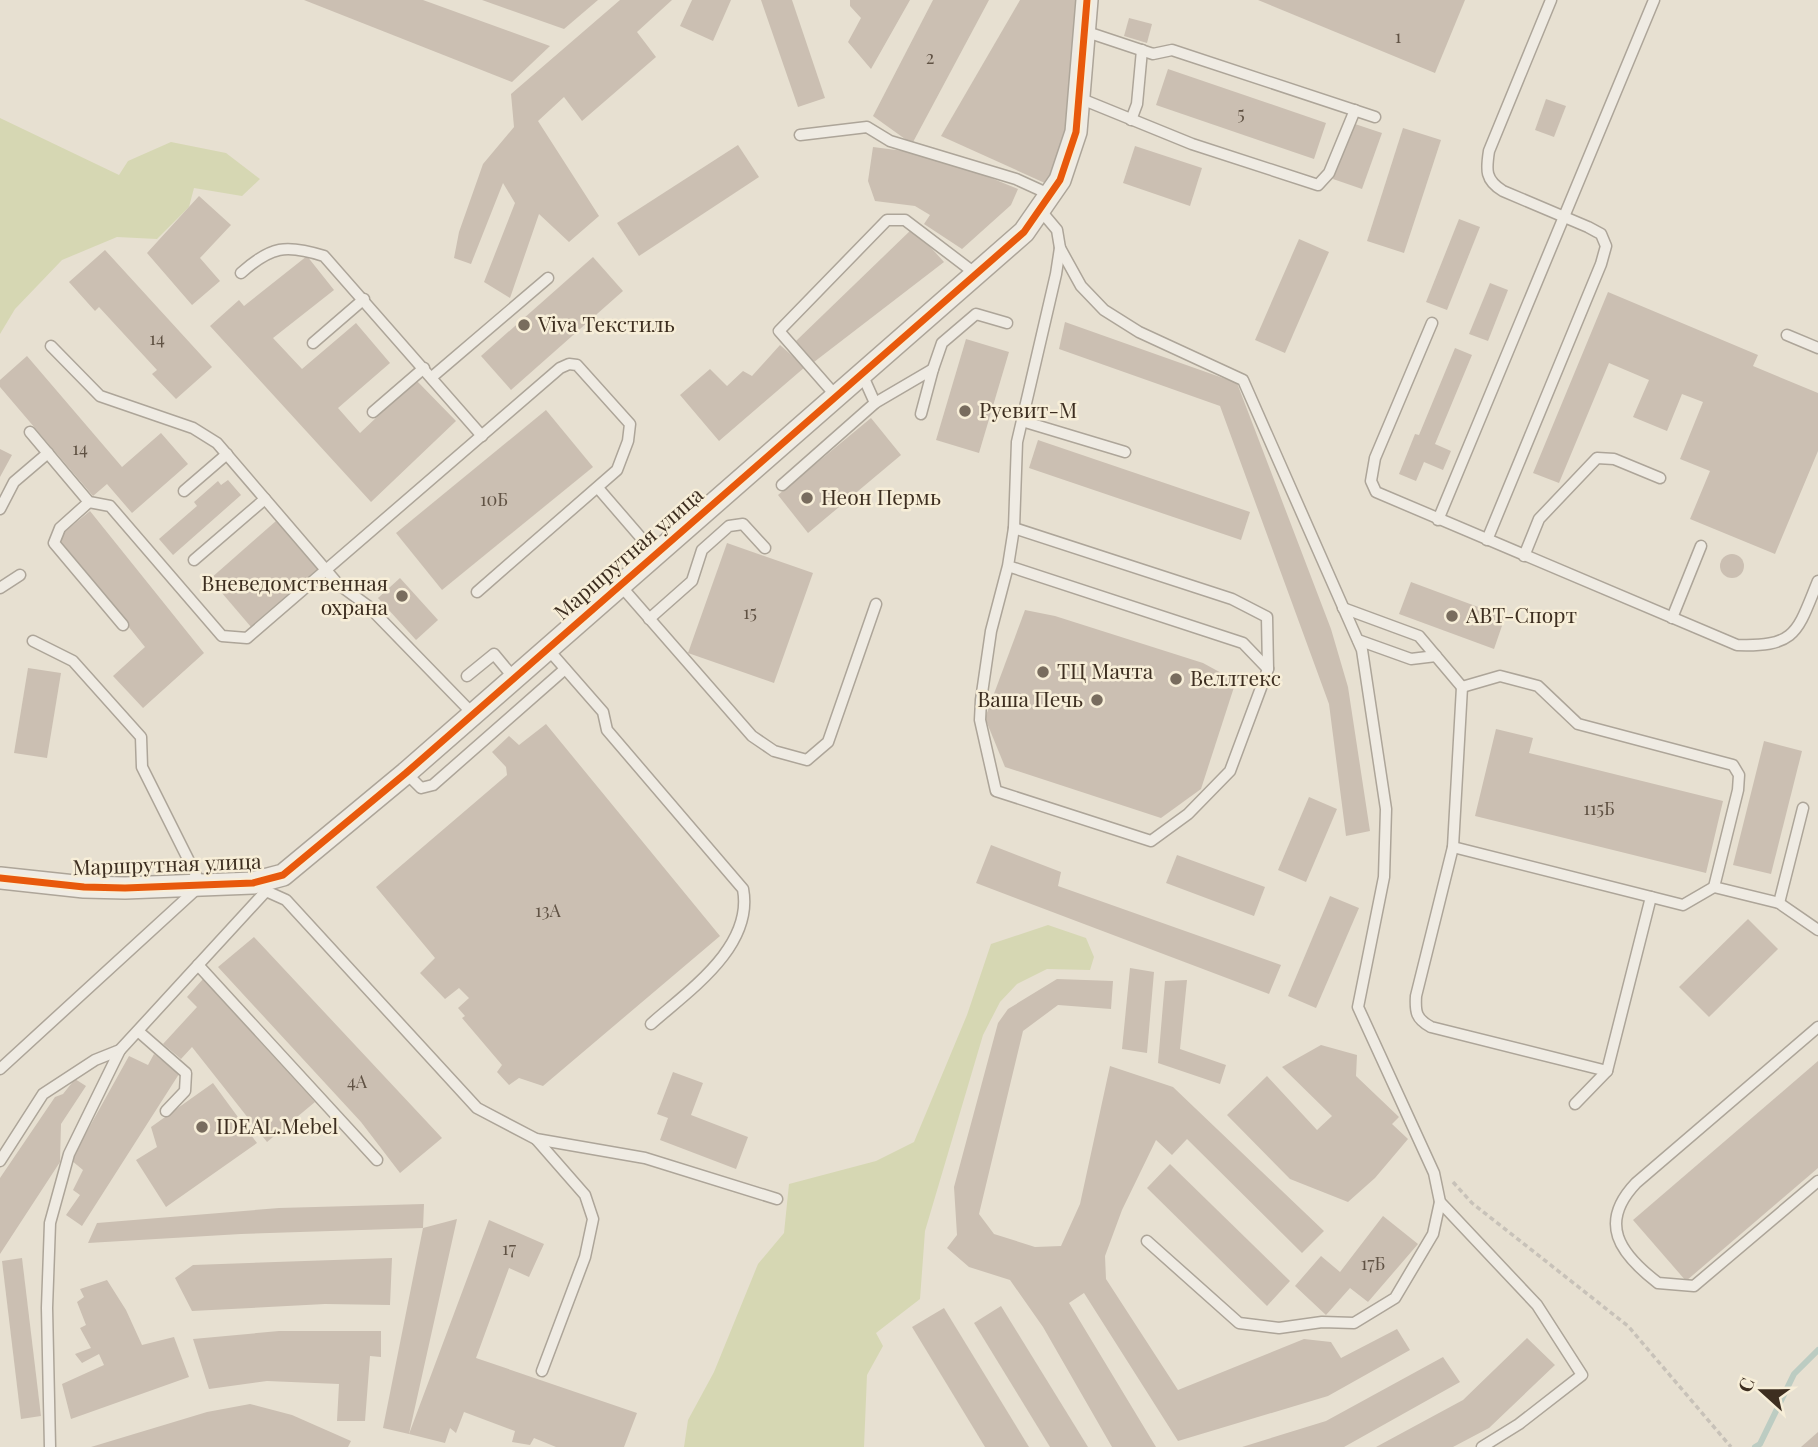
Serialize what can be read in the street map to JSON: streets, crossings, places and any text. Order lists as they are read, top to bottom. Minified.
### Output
{"streets":{"street":["Маршрутная улица"]},"places":["Viva Текстиль","Руевит-М","Неон Пермь","Вневедомственная охрана","АВТ-Спорт","ТЦ Мачта","Веллтекс","Ваша Печь","IDEAL.Mebel"],"house_numbers":["1","2","5","14","14","10Б","15","115Б","13А","4А","17","17Б"],"north":"left"}
